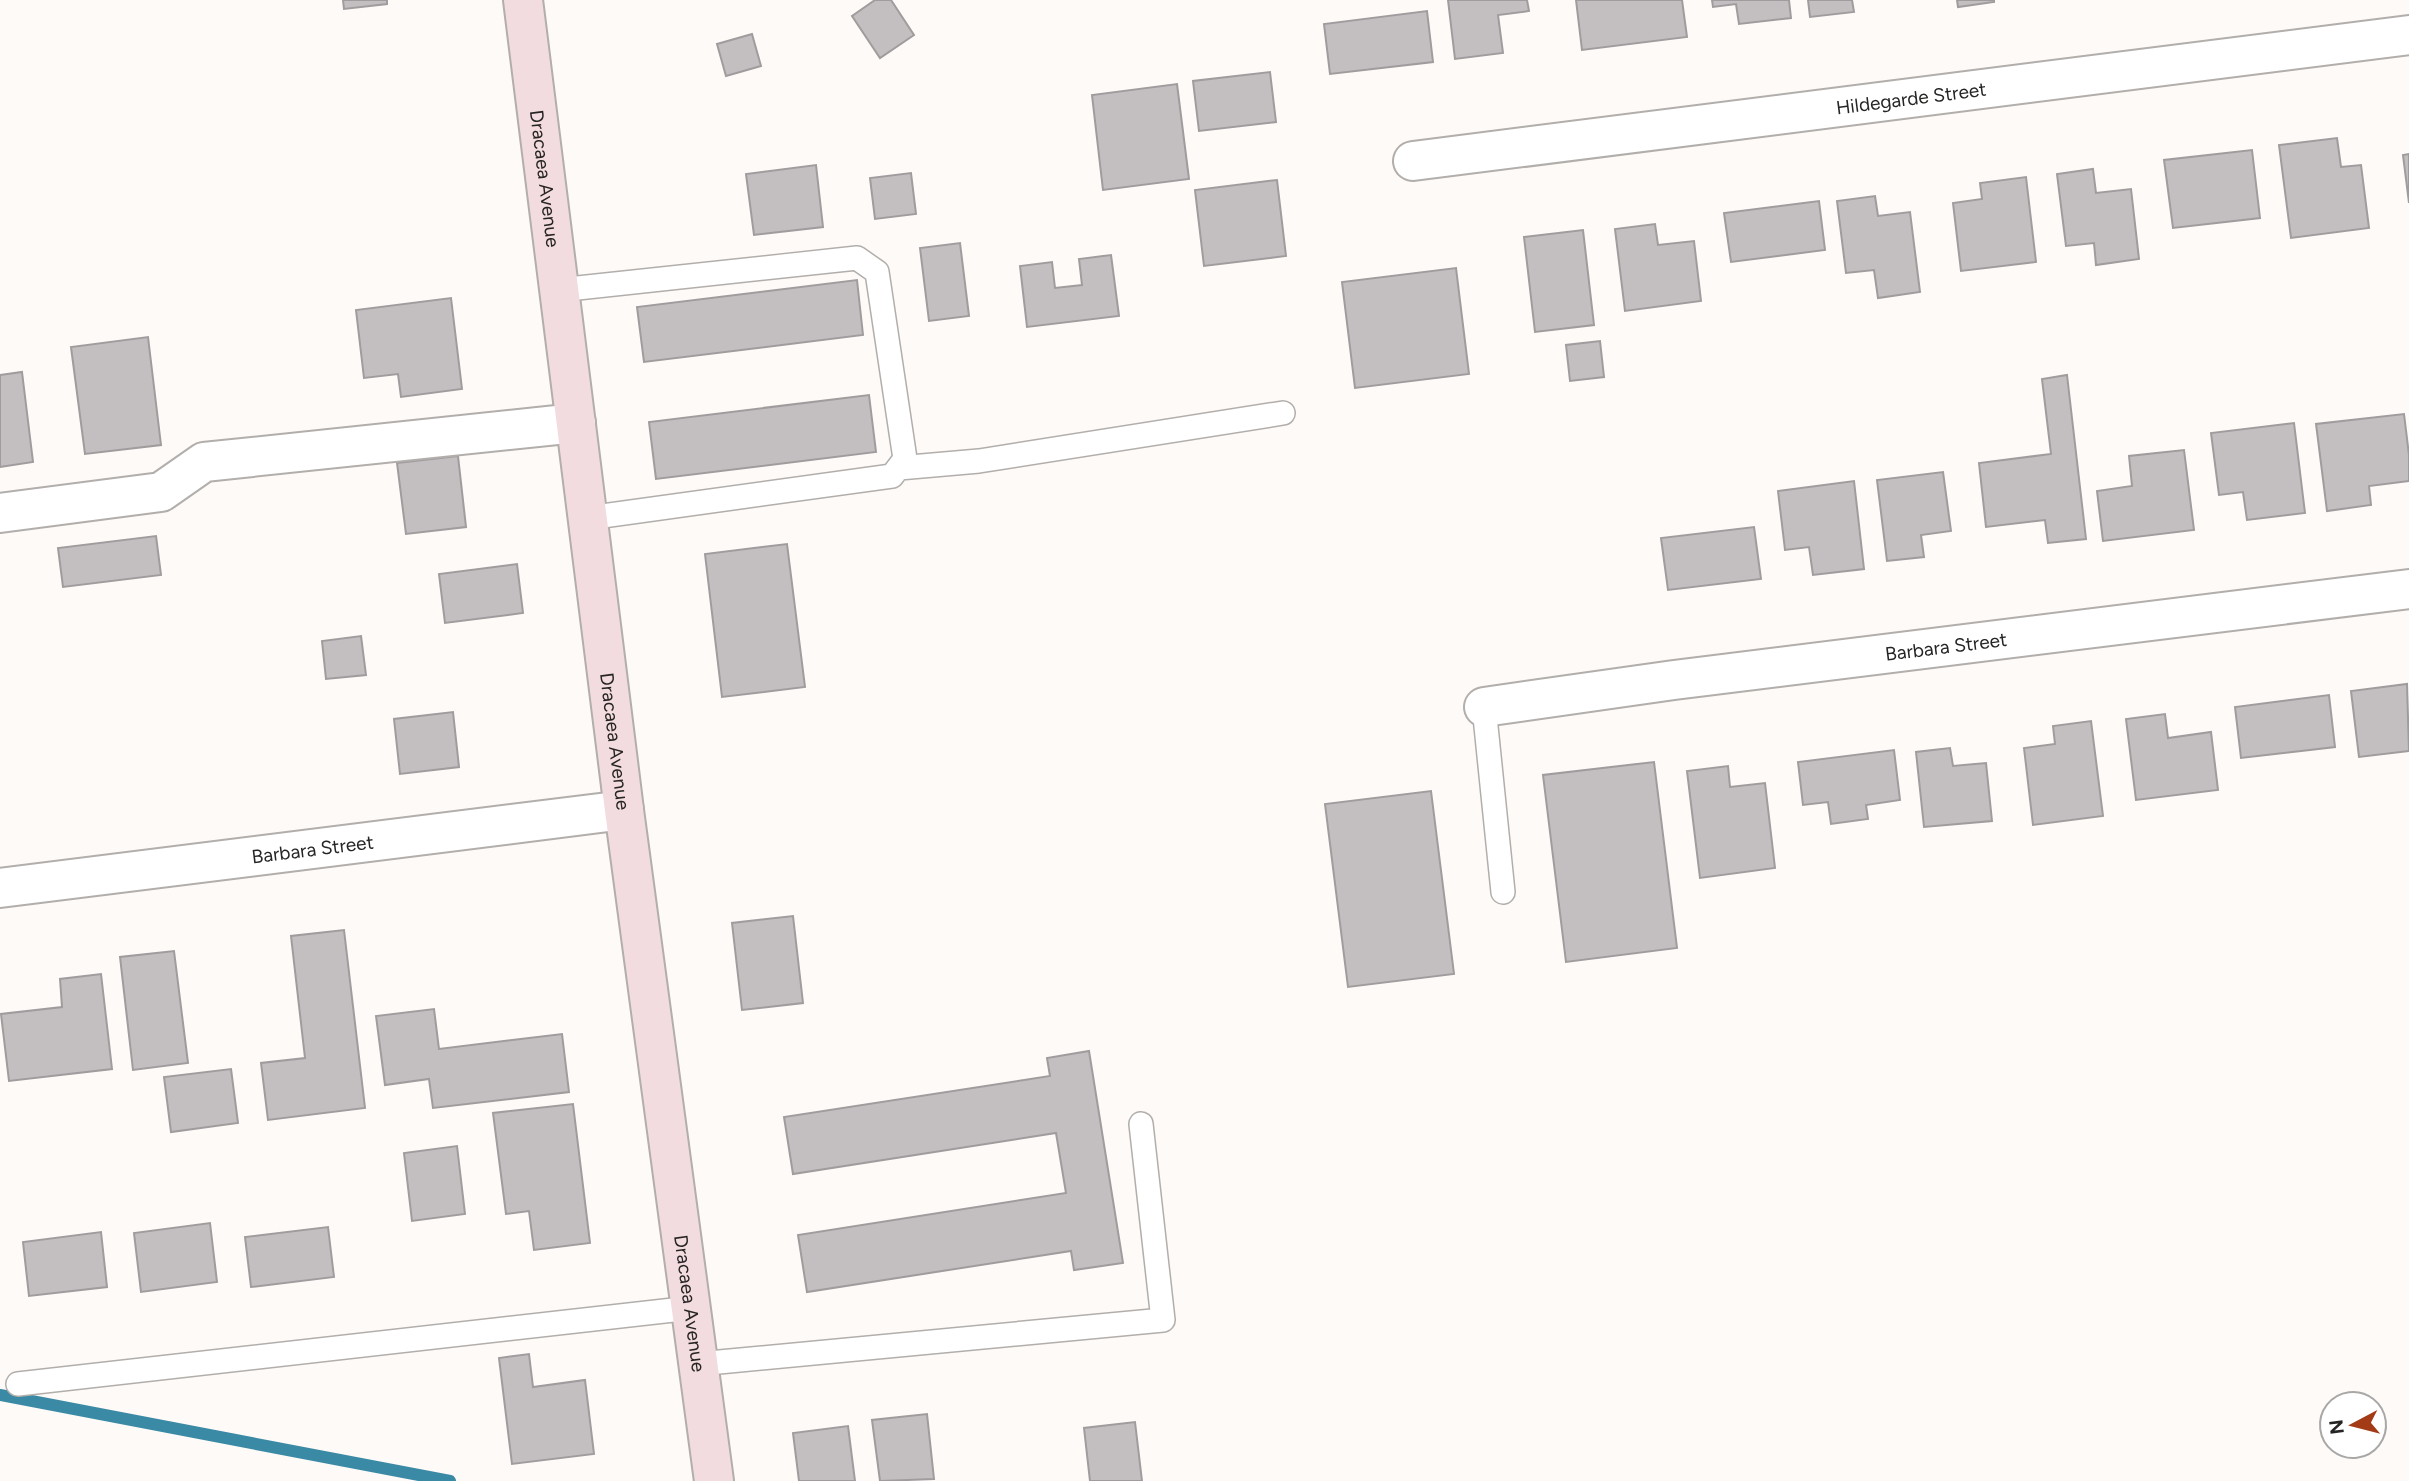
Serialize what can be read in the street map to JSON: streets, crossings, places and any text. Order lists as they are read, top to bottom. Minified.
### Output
{"streets":{"street":["Hildegarde Street","Dracaea Avenue","Barbara Street"]},"crossings":[["Dracaea Avenue","Barbara Street"]],"north":"left"}
